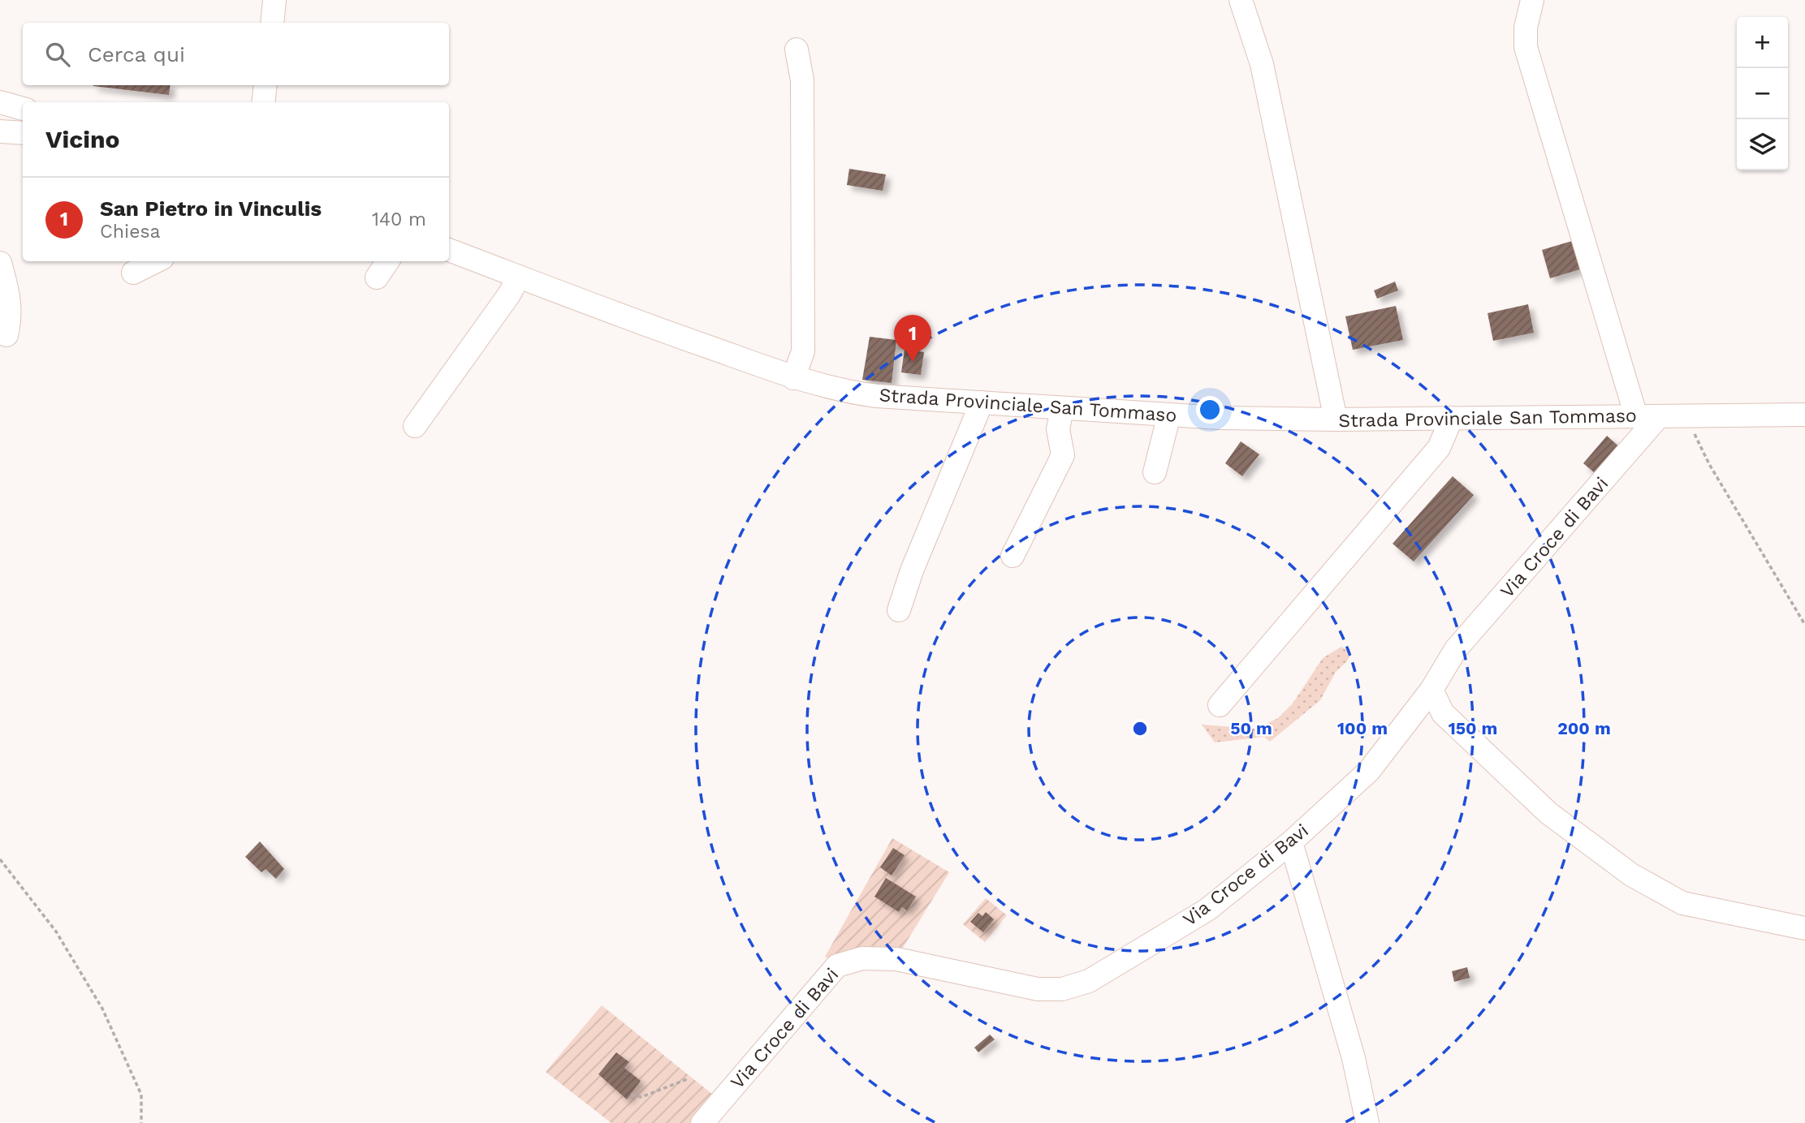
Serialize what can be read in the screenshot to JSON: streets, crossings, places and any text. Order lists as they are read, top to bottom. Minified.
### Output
{"streets":{"street":["Strada Provinciale San Tommaso","Via Croce di Bavi"]},"crossings":[["Strada Provinciale San Tommaso","Via Croce di Bavi"]],"page":{"map_buttons":["+","−"],"search":"Cerca qui","heading":"Vicino","list":[{"mark":"1","name":"San Pietro in Vinculis","note":"Chiesa","value":"140 m"}],"pins":"1"},"rings":["50 m","100 m","150 m","200 m"]}
